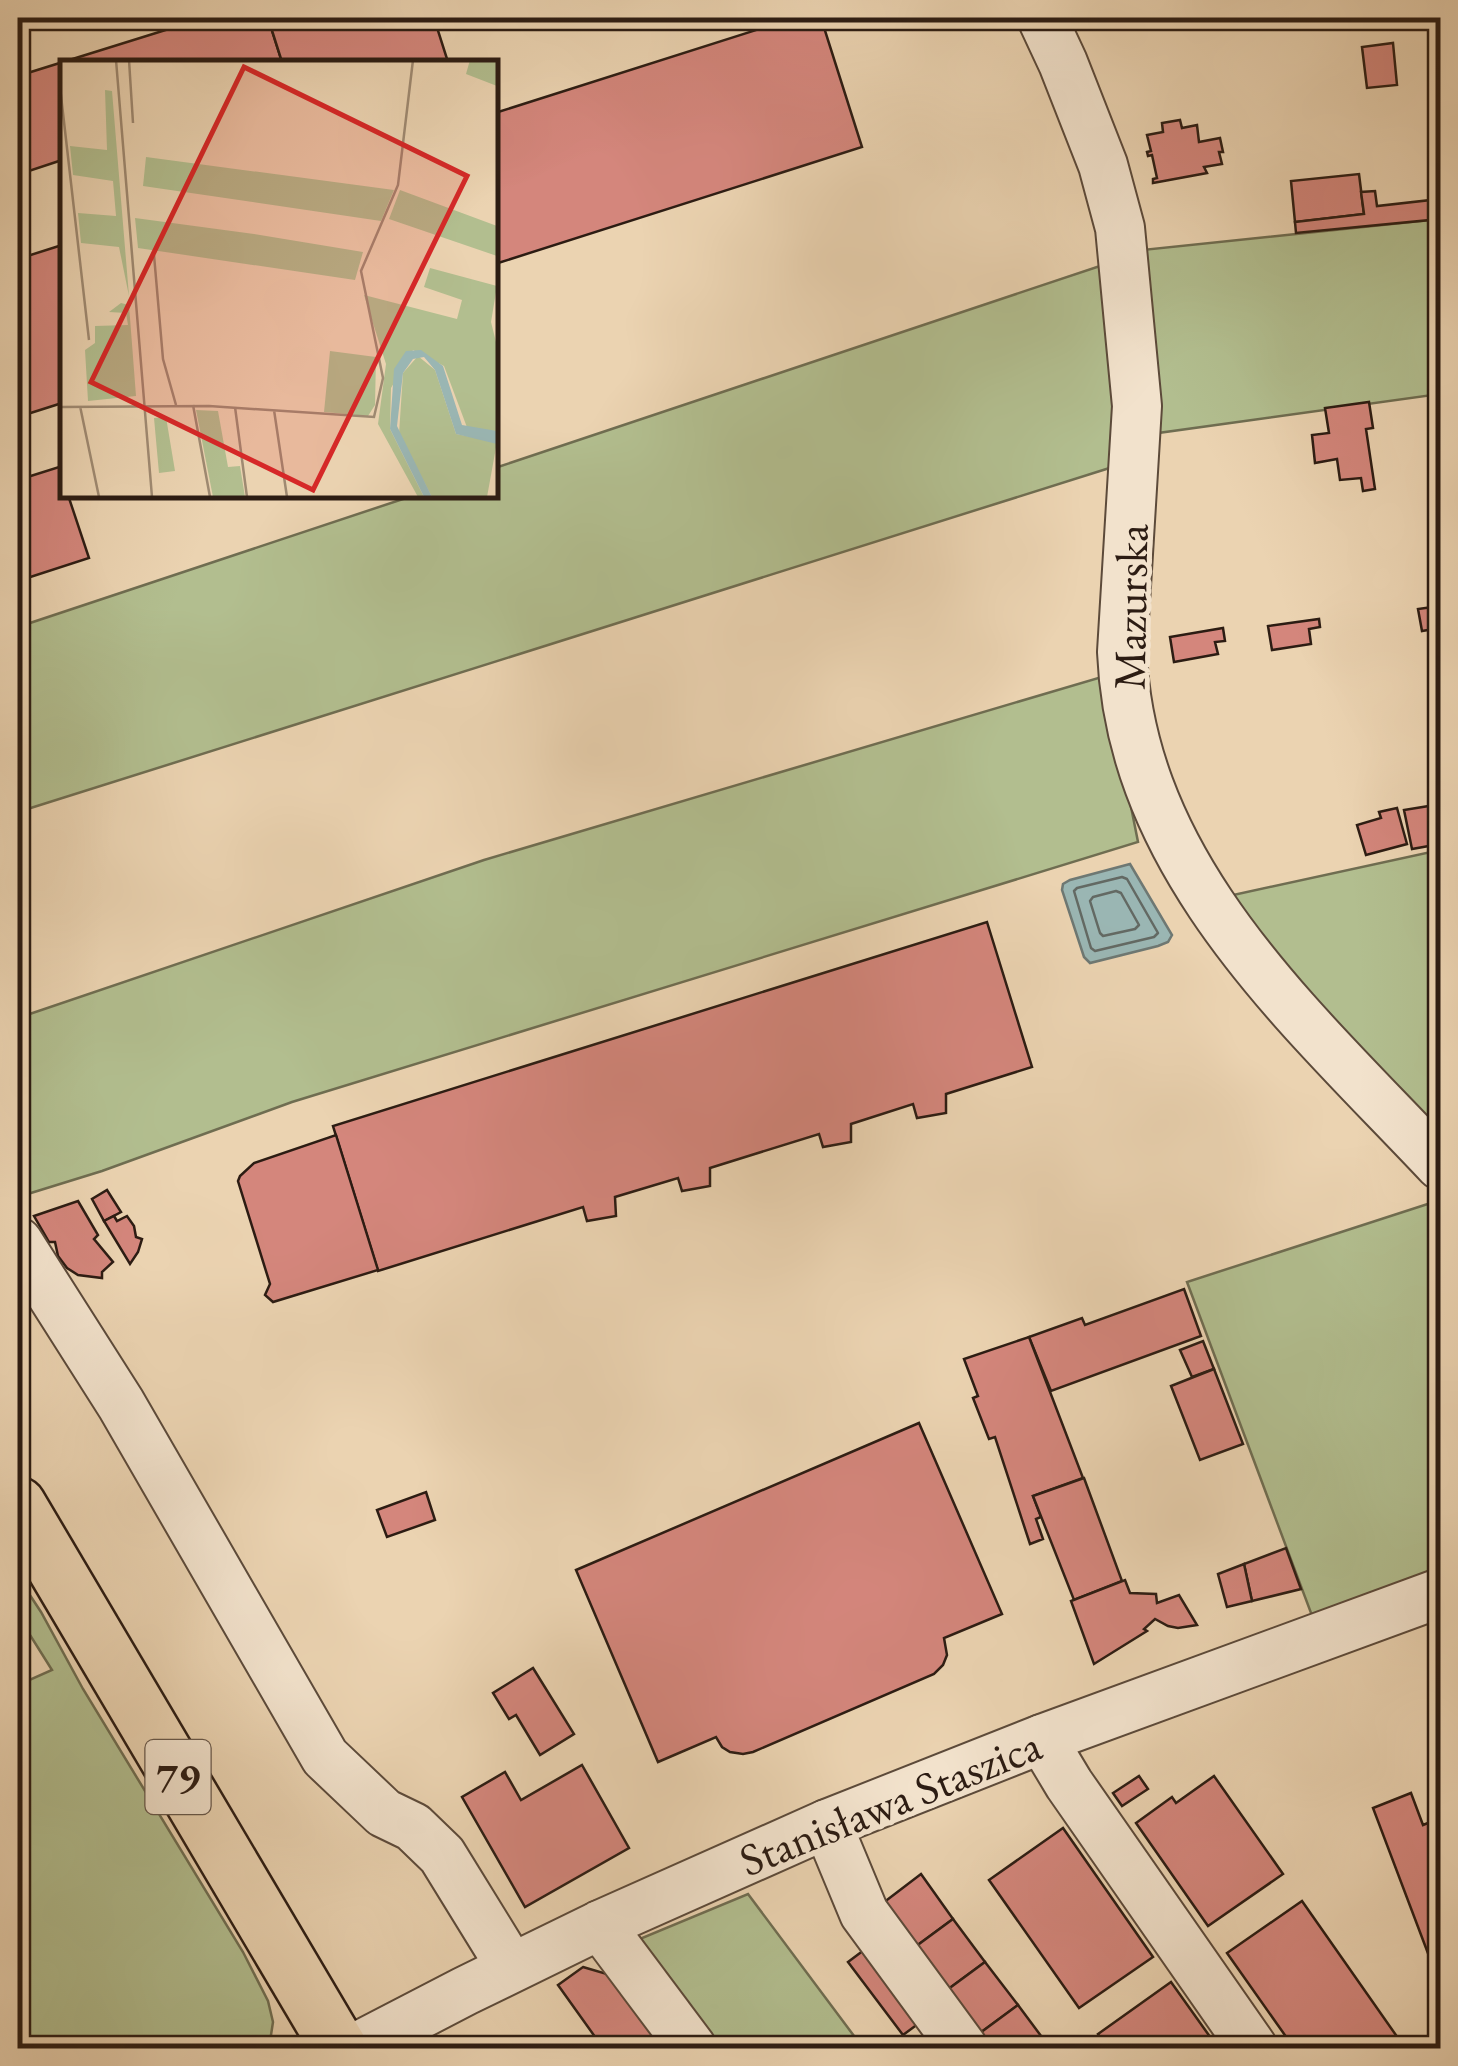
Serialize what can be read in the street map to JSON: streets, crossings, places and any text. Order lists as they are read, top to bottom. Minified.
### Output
{"streets":{"main road":["79"],"street":["Mazurska","Stanisława Staszica"]}}
